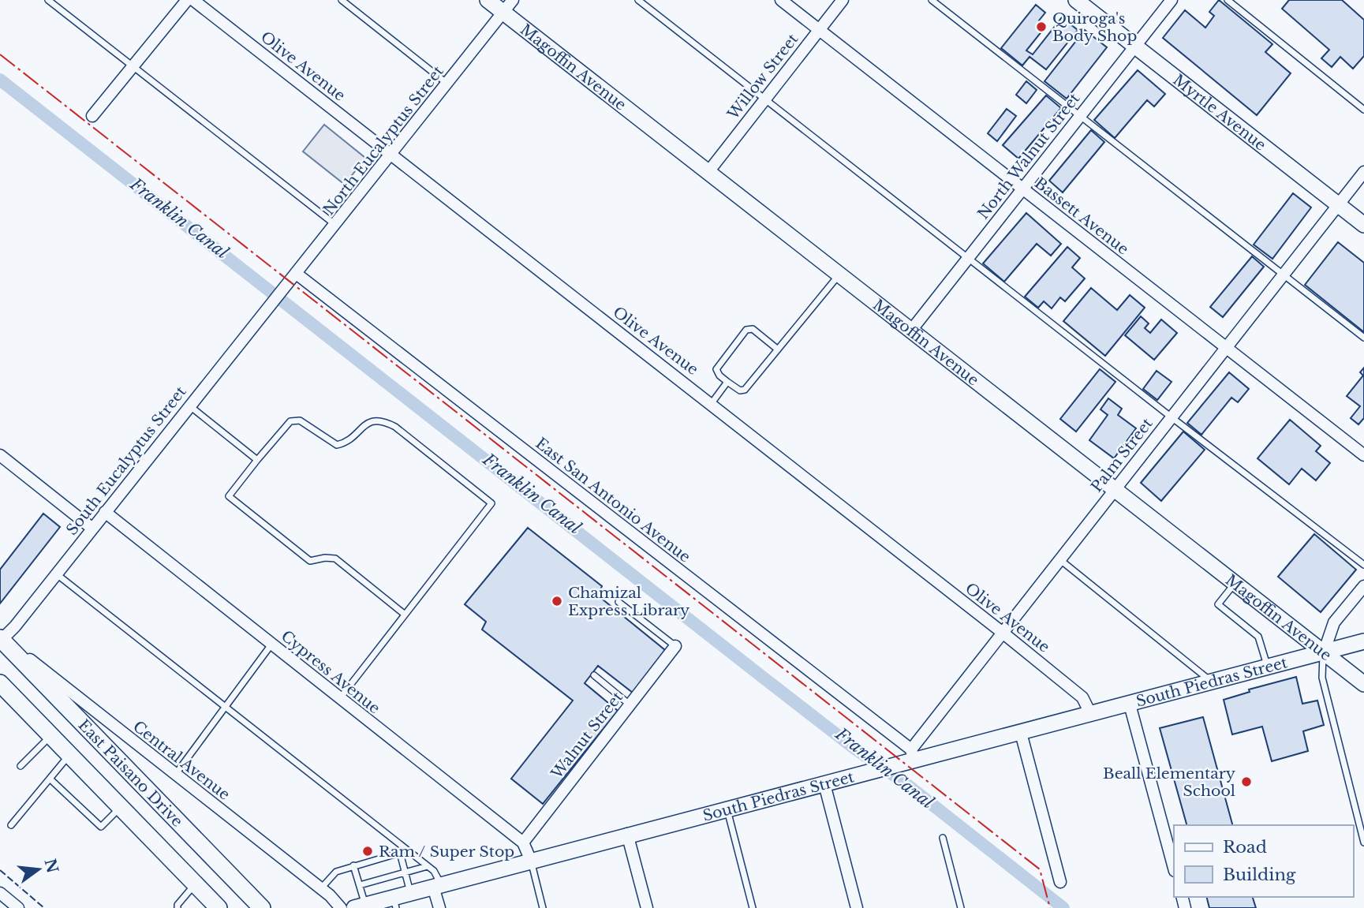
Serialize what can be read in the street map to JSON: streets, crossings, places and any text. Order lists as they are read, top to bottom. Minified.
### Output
{"streets":{"main road":["East Paisano Drive"],"street":["Olive Avenue","Magoffin Avenue","Willow Street","Myrtle Avenue","North Eucalyptus Street","North Walnut Street","Bassett Avenue","Palm Street","South Eucalyptus Street","East San Antonio Avenue","Cypress Avenue","South Piedras Street","Walnut Street","Central Avenue"]},"crossings":[["Olive Avenue","North Eucalyptus Street"],["Olive Avenue","Palm Street"],["Olive Avenue","South Piedras Street"],["Magoffin Avenue","Willow Street"],["Magoffin Avenue","North Eucalyptus Street"],["Magoffin Avenue","North Walnut Street"],["Magoffin Avenue","Palm Street"],["Magoffin Avenue","South Piedras Street"],["Willow Street","Bassett Avenue"],["Myrtle Avenue","North Walnut Street"],["Myrtle Avenue","Palm Street"],["North Eucalyptus Street","South Eucalyptus Street"],["North Eucalyptus Street","East San Antonio Avenue"],["North Walnut Street","Bassett Avenue"],["Bassett Avenue","Palm Street"],["Palm Street","East San Antonio Avenue"],["Palm Street","South Piedras Street"],["South Eucalyptus Street","Cypress Avenue"],["South Eucalyptus Street","Central Avenue"],["South Eucalyptus Street","East Paisano Drive"],["East San Antonio Avenue","South Piedras Street"],["Cypress Avenue","South Piedras Street"],["Cypress Avenue","Walnut Street"],["Central Avenue","East Paisano Drive"]],"water":["Franklin Canal"],"places":["Quiroga's Body Shop","Chamizal Express Library","Beall Elementary School","Ram / Super Stop"],"legend":["Road","Building"],"north":"right"}
